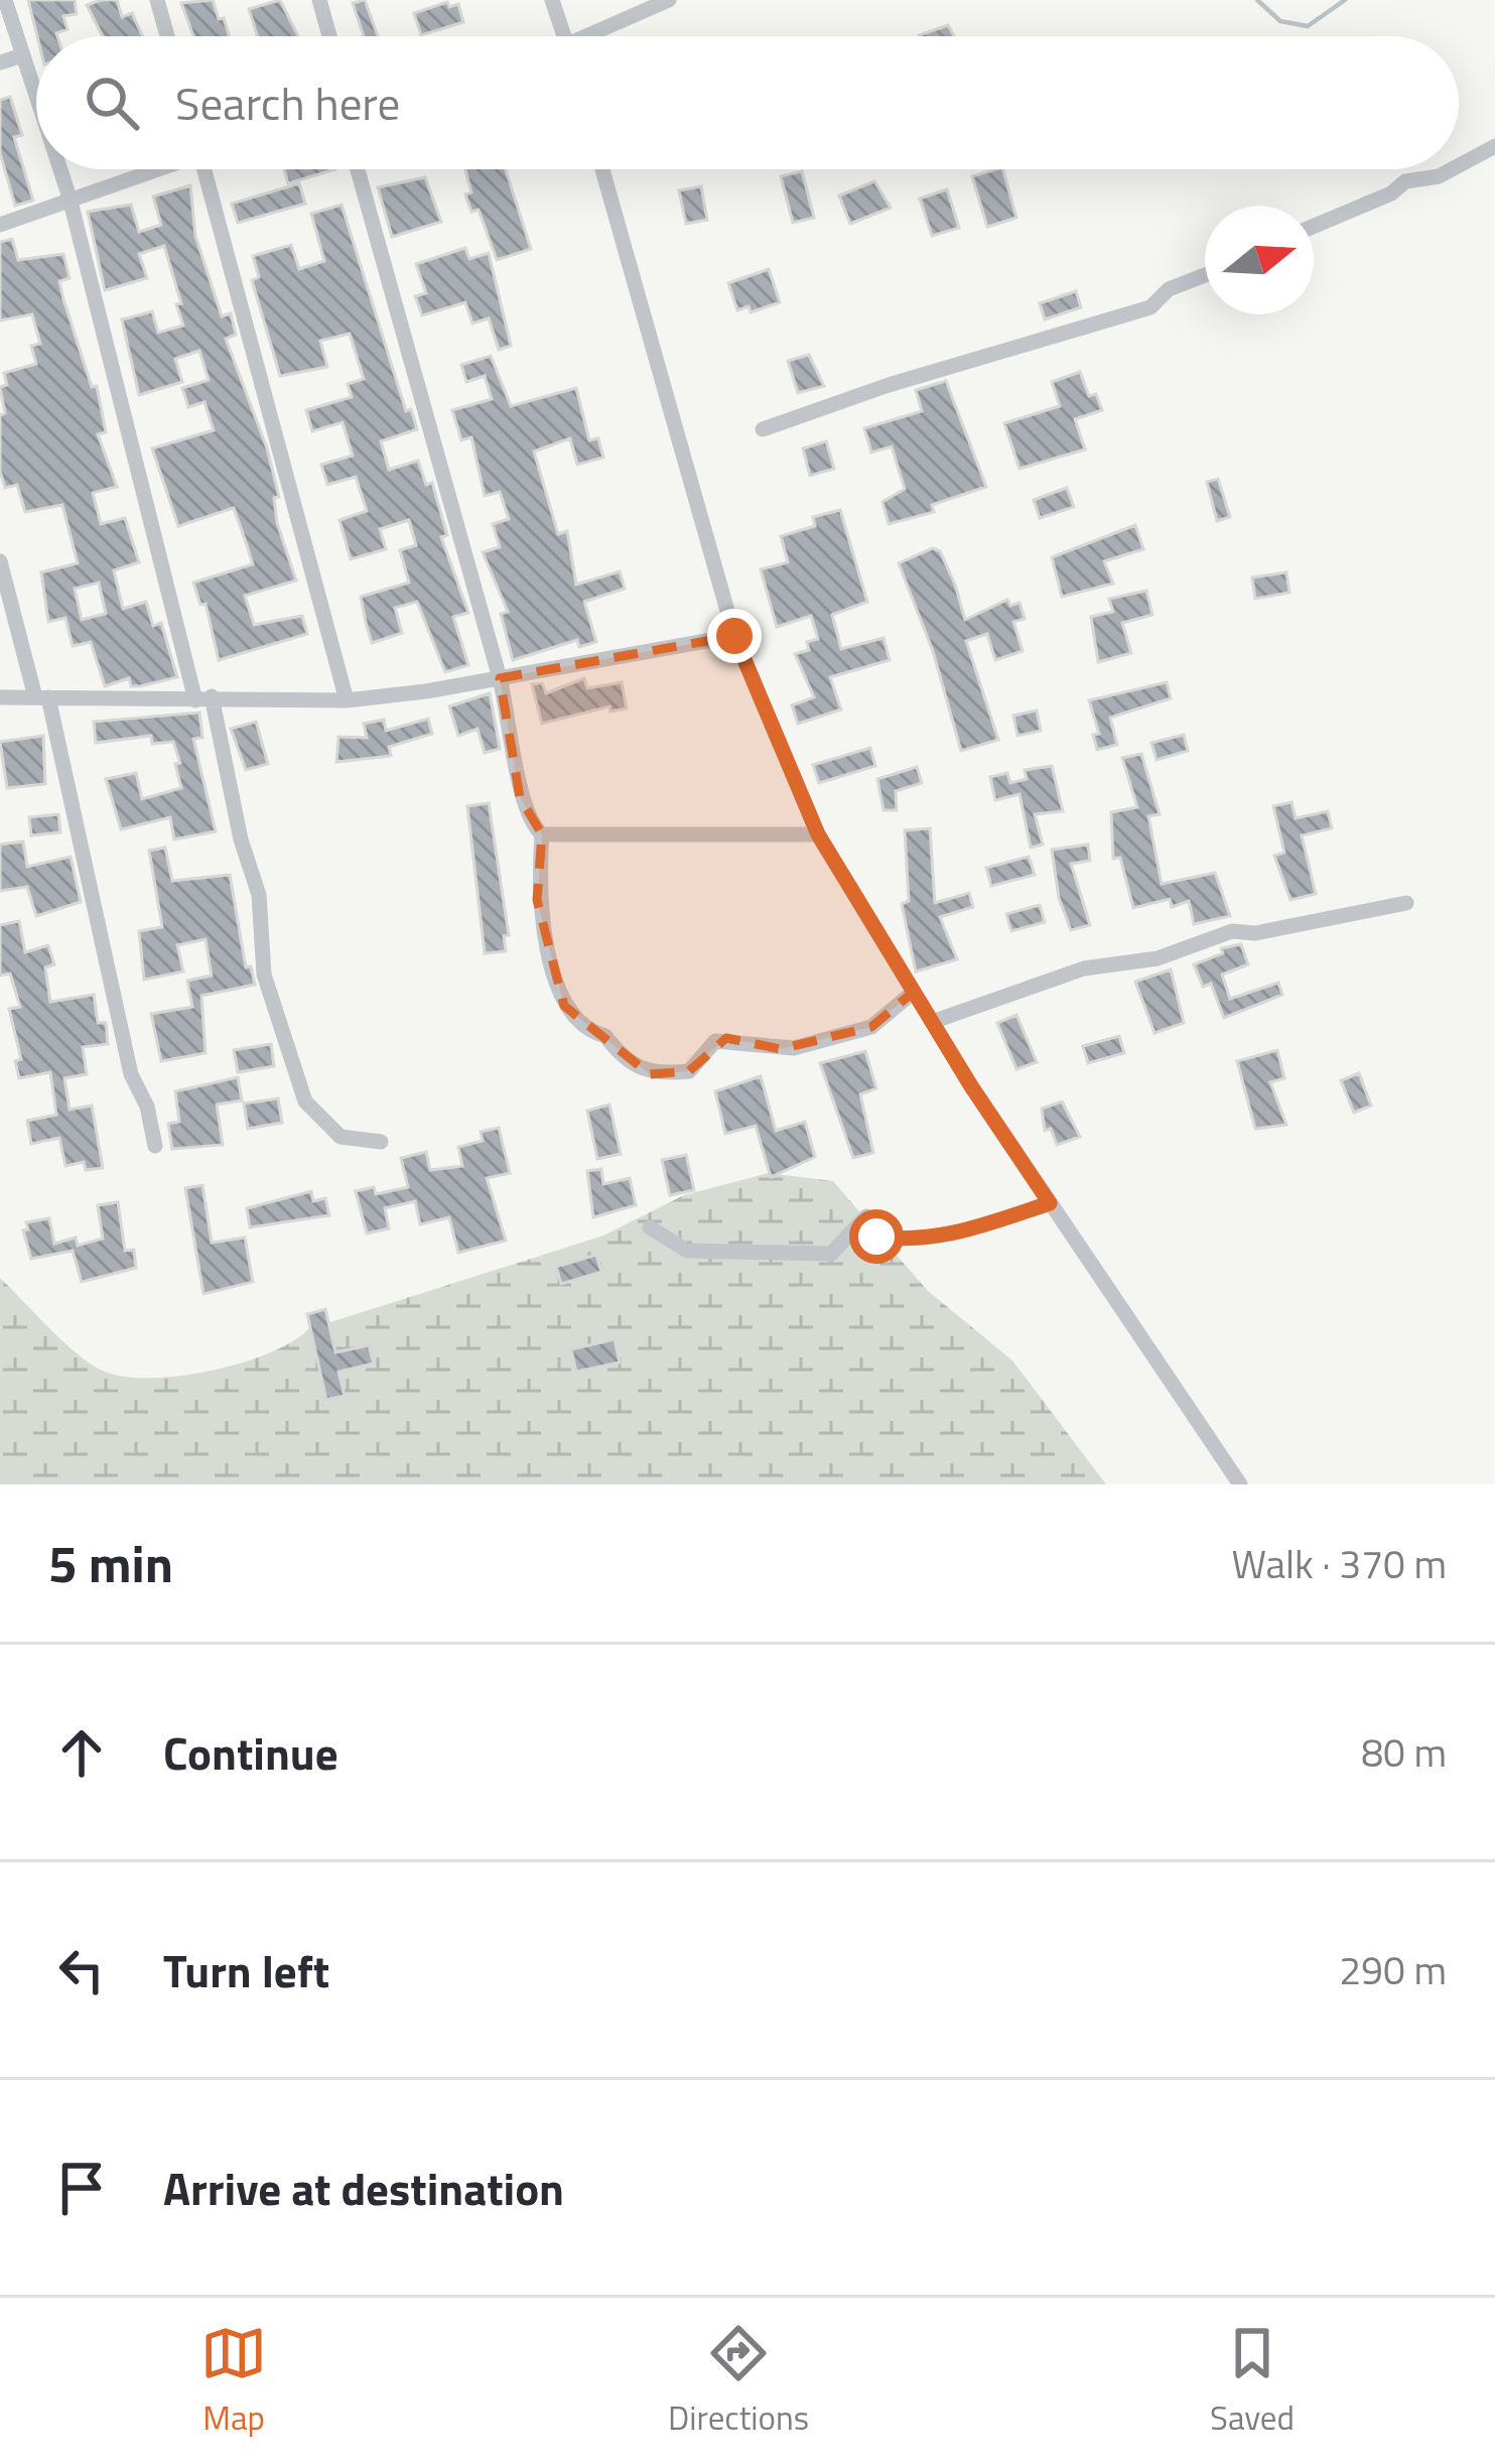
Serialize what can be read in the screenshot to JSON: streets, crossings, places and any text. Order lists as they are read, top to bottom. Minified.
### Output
{"north":"right","page":{"search":"Search here","heading":["5 min","Walk · 370 m"],"list":[["Continue","80 m"],["Turn left","290 m"],"Arrive at destination"],"nav":["Map","Directions","Saved"]}}
